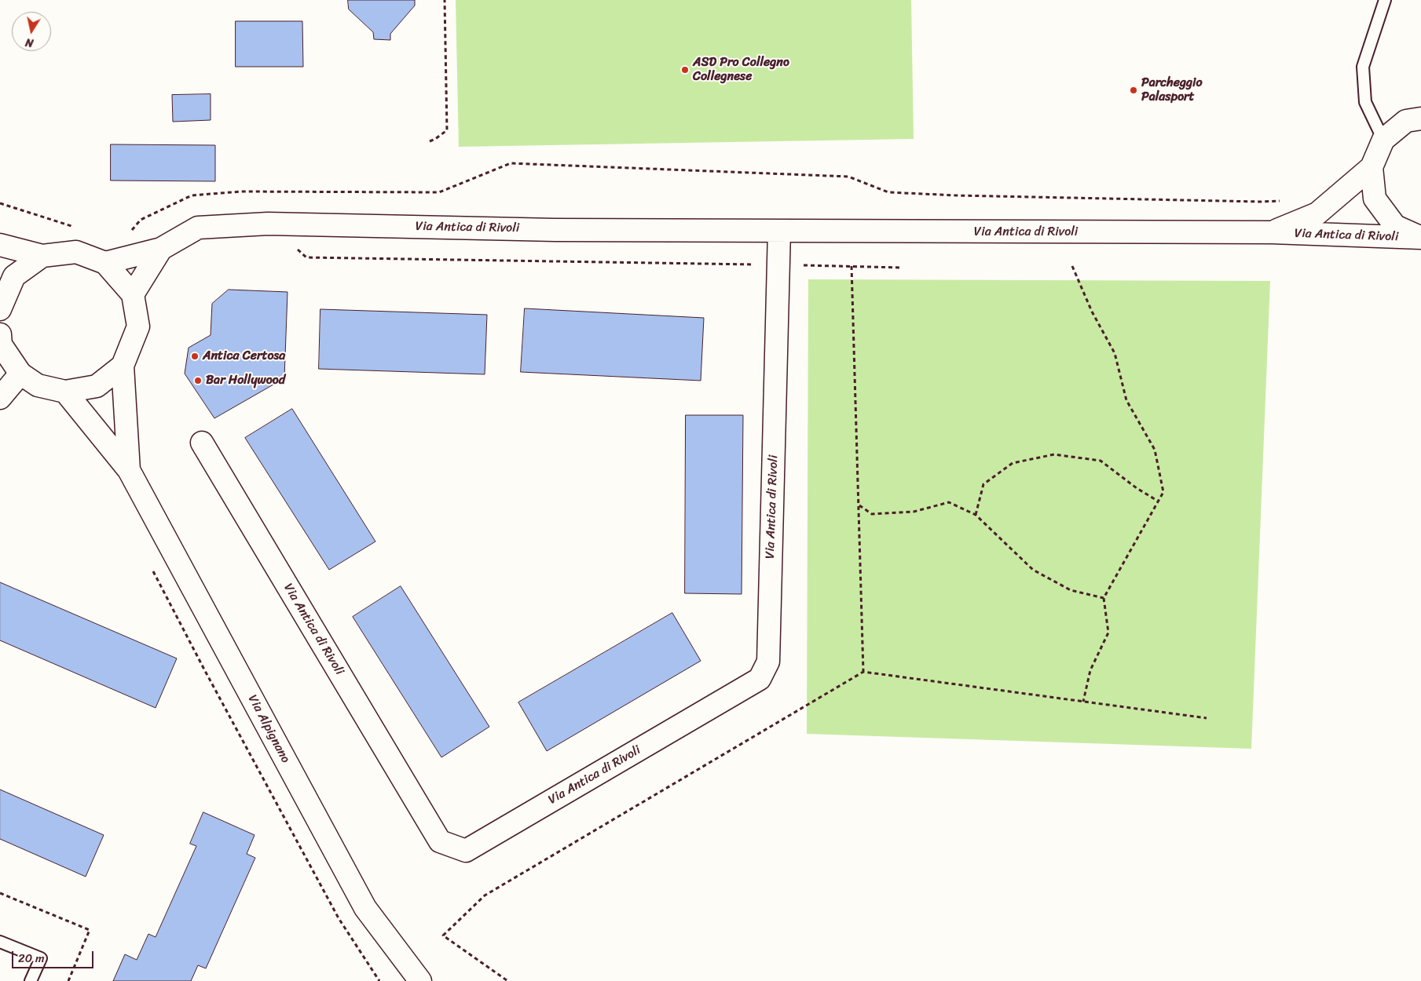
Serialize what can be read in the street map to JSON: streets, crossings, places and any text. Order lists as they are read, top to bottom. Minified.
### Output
{"streets":{"street":["Via Antica di Rivoli","Via Alpignano"]},"places":["ASD Pro Collegno Collegnese","Parcheggio Palasport","Antica Certosa","Bar Hollywood"],"scale_bar":"20 m","north":"bottom"}
